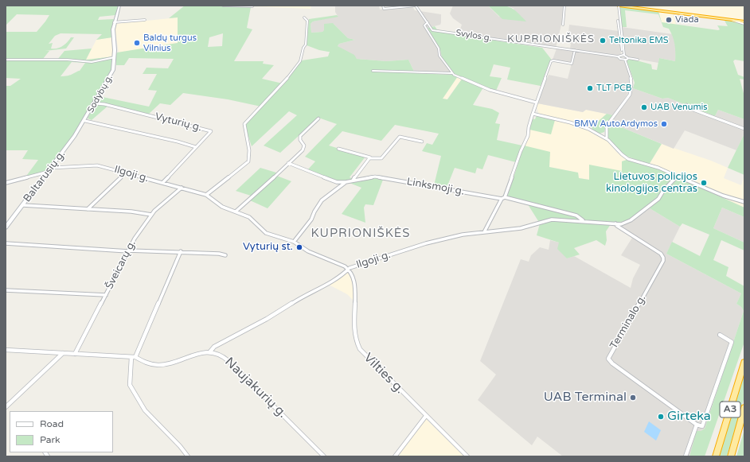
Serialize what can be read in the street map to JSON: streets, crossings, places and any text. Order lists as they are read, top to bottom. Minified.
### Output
{"streets":{"highway":["A3"],"main road":["Sodybų g.","Baltarusių g."],"street":["Svylos g.","Vyturių g.","Ilgoji g.","Linksmoji g.","Šveicarų g.","Terminalo g.","Vilties g.","Naujakurių g."]},"crossings":[["Sodybų g.","Vyturių g."],["Sodybų g.","Baltarusių g."],["Vyturių g.","Ilgoji g."],["Ilgoji g.","Baltarusių g."],["Ilgoji g.","Linksmoji g."],["Ilgoji g.","Šveicarų g."],["Ilgoji g.","Terminalo g."],["Ilgoji g.","Vilties g."]],"districts":["KUPRIONIŠKĖS","KUPRIONIŠKĖS"],"places":["Viada","Teltonika EMS","Baldų turgus Vilnius","TLT PCB","UAB Venumis","BMW AutoArdymos","Lietuvos policijos kinologijos centras","Vyturių st.","UAB Terminal","Girteka"],"legend":["Road","Park"]}
